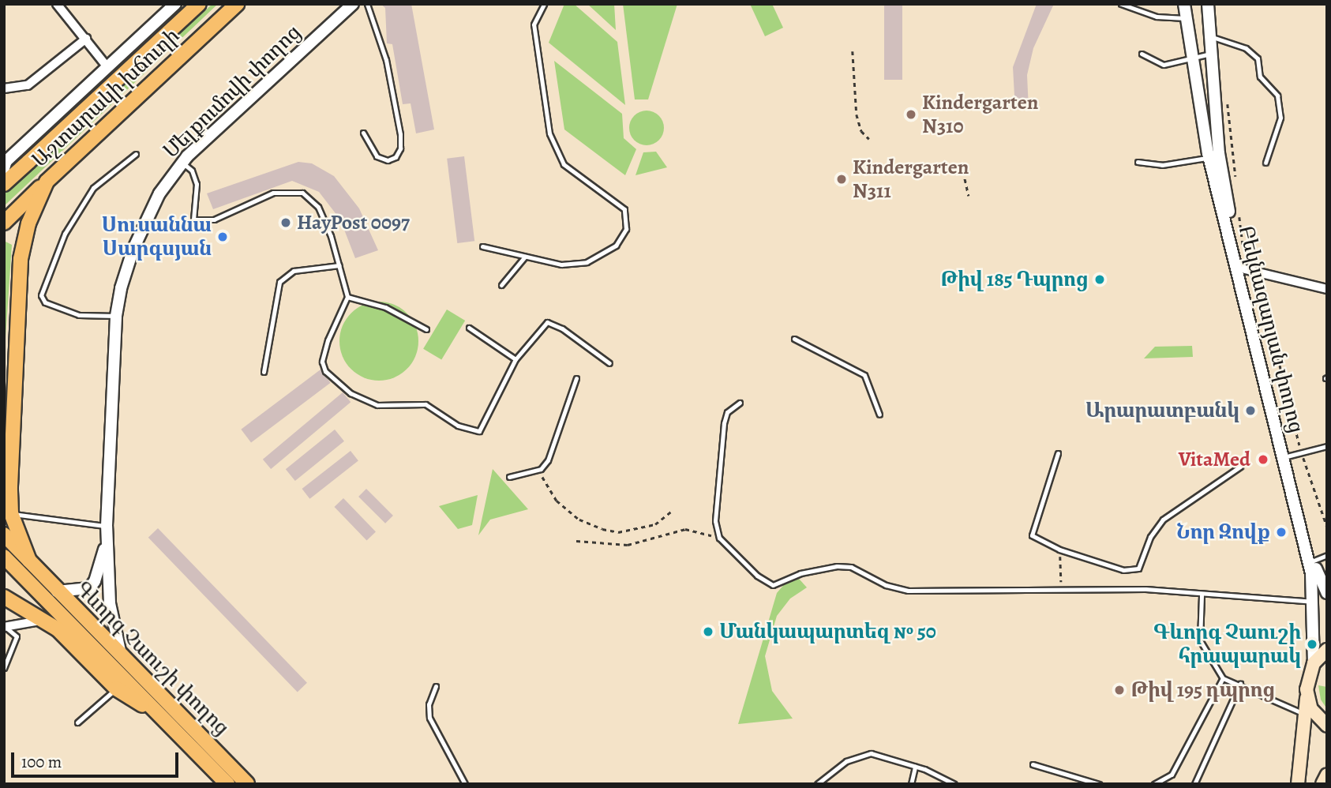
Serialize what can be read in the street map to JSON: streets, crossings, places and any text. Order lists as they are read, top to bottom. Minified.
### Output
{"streets":{"main road":["Աշտարակի խճուղի","Գևորգ Չաուշի փողոց"],"street":["Մելքումովի փողոց","Բեկնազարյան փողոց"]},"crossings":[["Մելքումովի փողոց","Գևորգ Չաուշի փողոց"]],"places":["Kindergarten N310","Kindergarten N311","HayPost 0097","Սուսաննա Սարգսյան","Թիվ 185 Դպրոց","Արարատբանկ","VitaMed","Նոր Զովք","Մանկապարտեզ № 50","Գևորգ Չաուշի հրապարակ","Թիվ 195 դպրոց"],"scale_bar":"100 m"}
